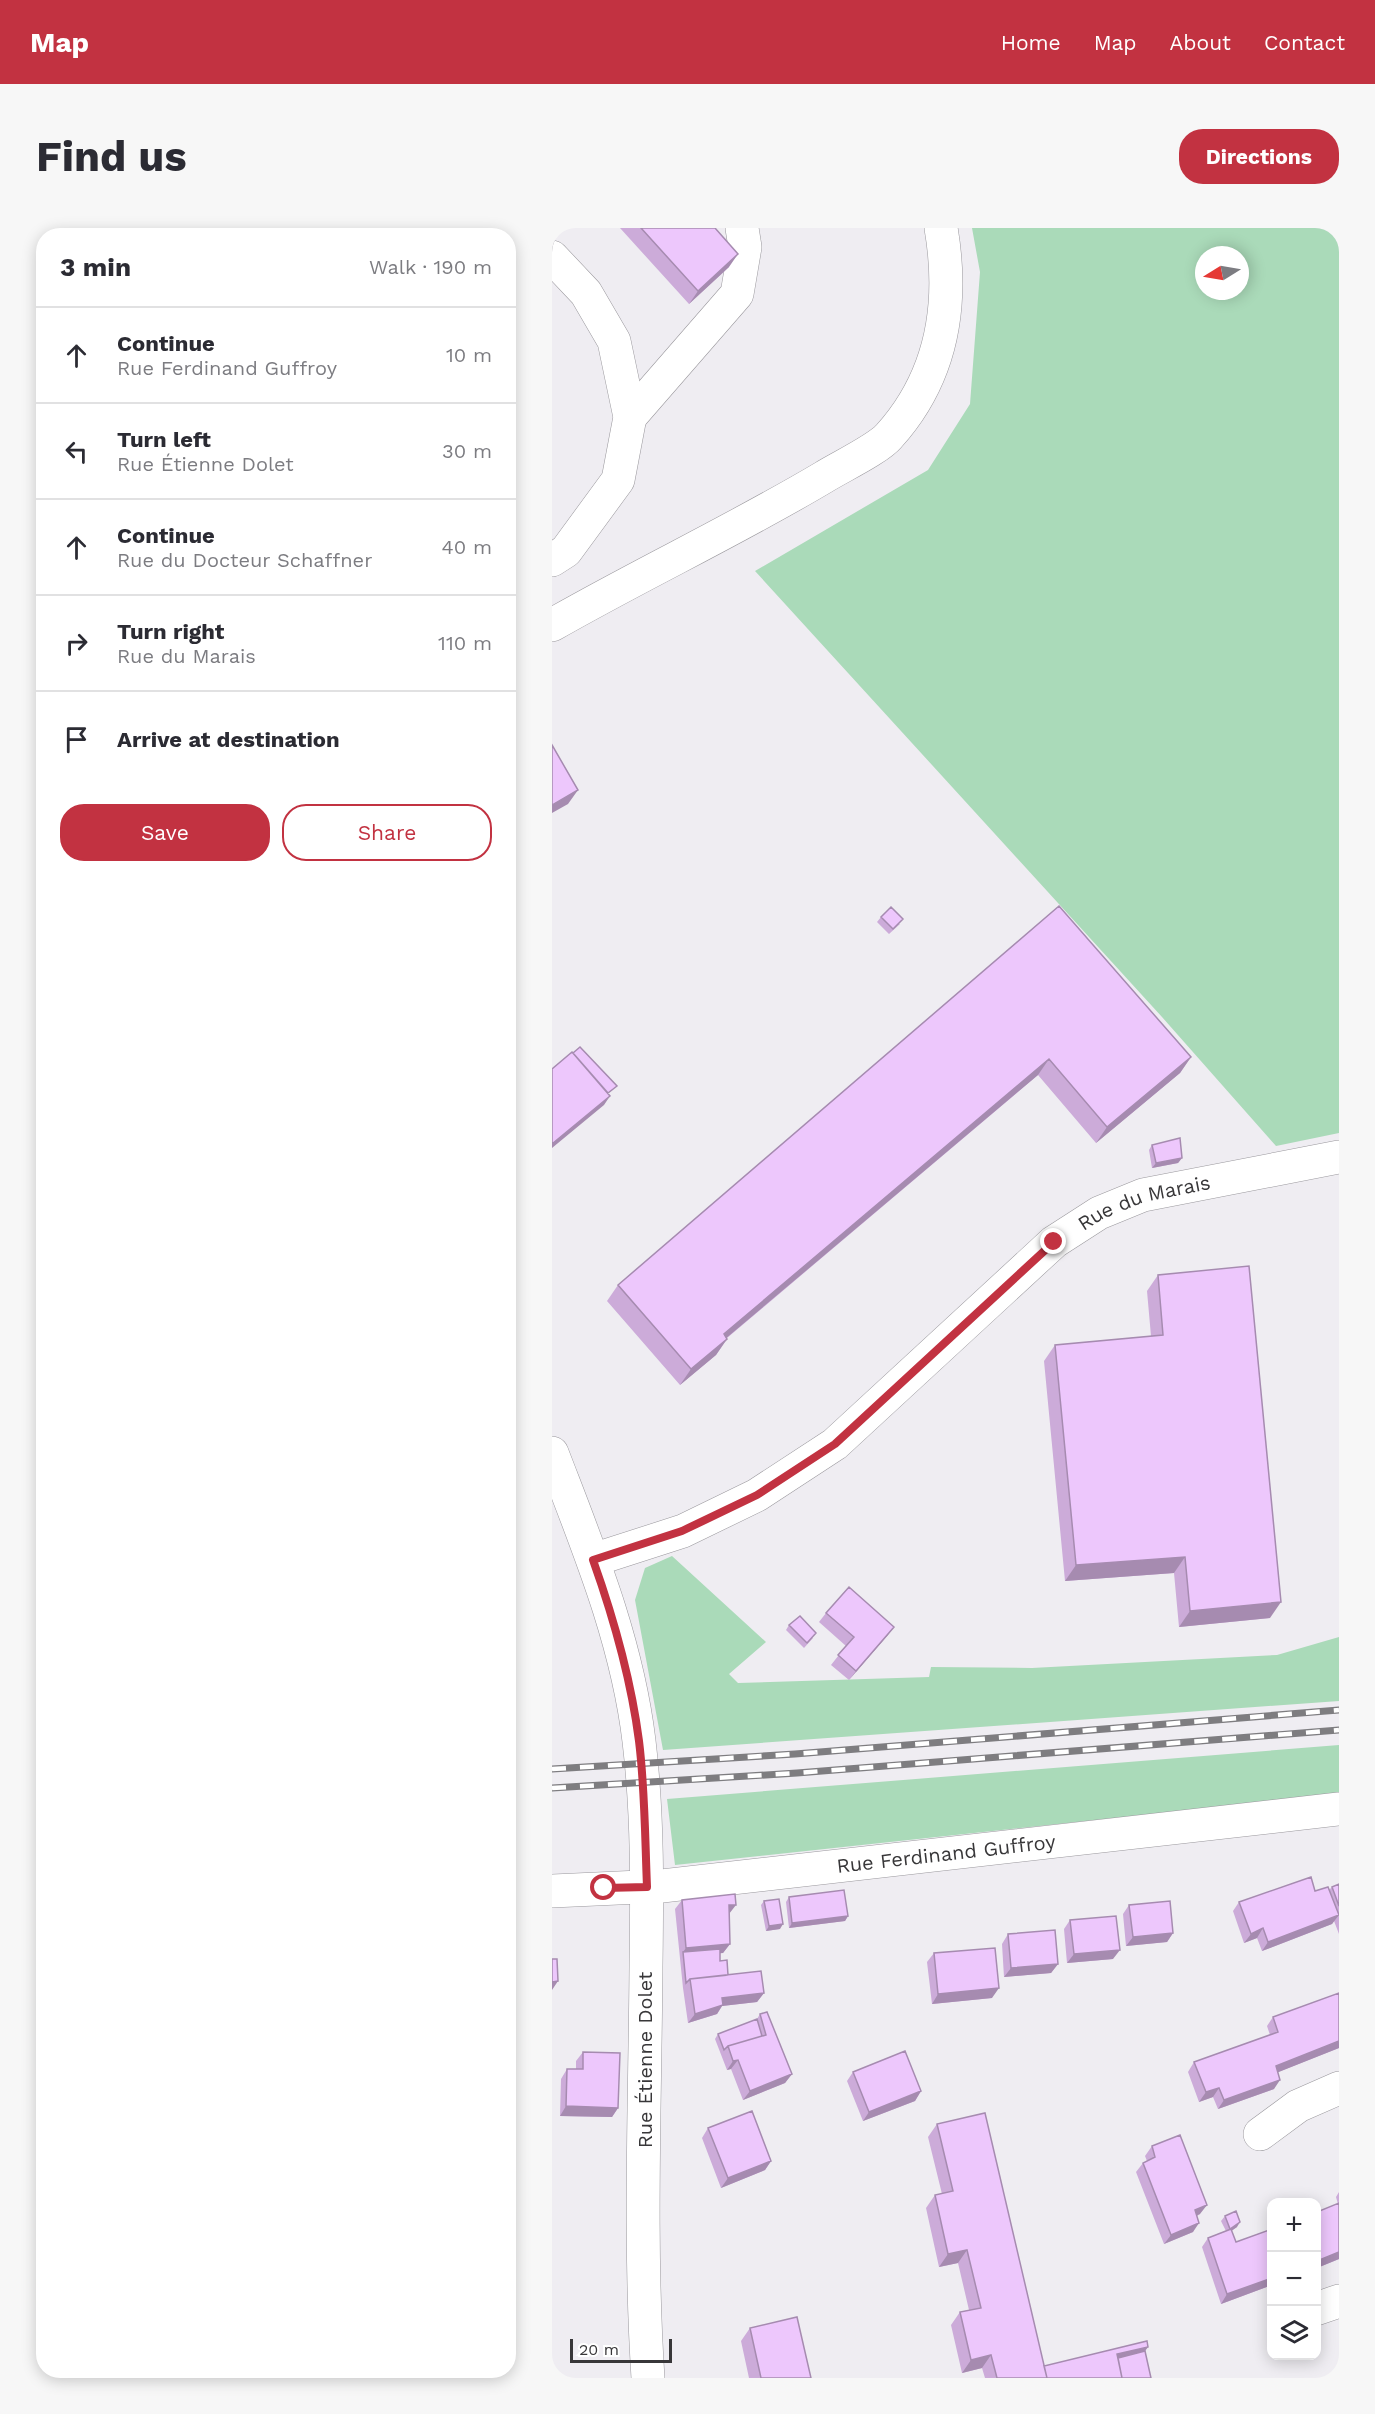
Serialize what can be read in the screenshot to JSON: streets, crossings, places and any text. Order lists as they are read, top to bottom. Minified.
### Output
{"streets":{"street":["Rue du Marais","Rue Ferdinand Guffroy","Rue Étienne Dolet"]},"crossings":[["Rue du Marais","Rue Étienne Dolet"],["Rue Ferdinand Guffroy","Rue Étienne Dolet"]],"scale_bar":"20 m","north":"left","page":{"header":"Map","nav":["Home","Map","About","Contact"],"buttons":["Directions",["Save","Share"]],"title":"Find us","heading":["3 min","Walk · 190 m"],"list":[["Continue","Rue Ferdinand Guffroy","10 m"],["Turn left","Rue Étienne Dolet","30 m"],["Continue","Rue du Docteur Schaffner","40 m"],["Turn right","Rue du Marais","110 m"],"Arrive at destination"],"map_buttons":["+","−"],"scale":"20 m"}}
